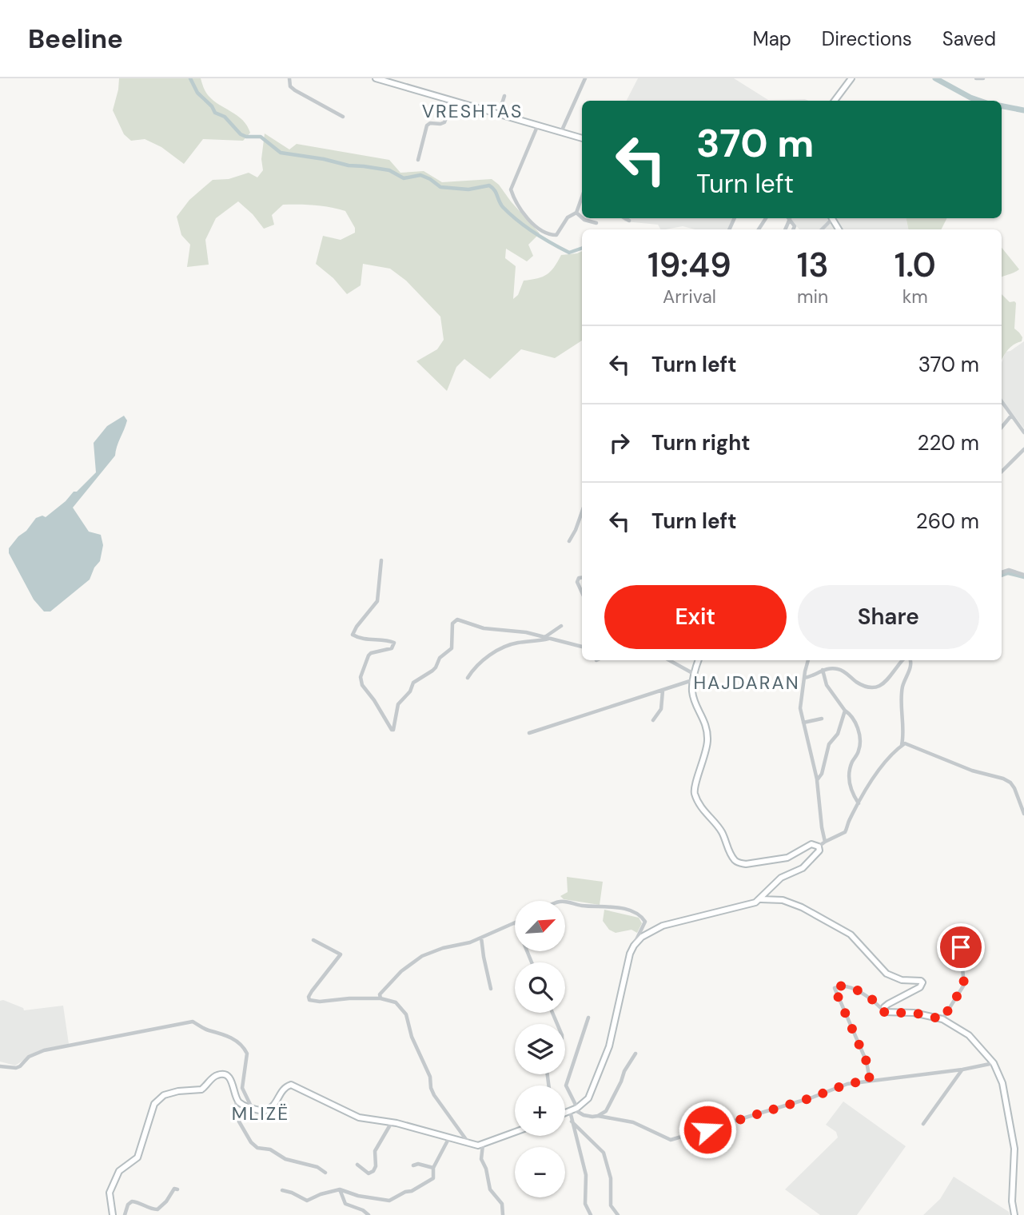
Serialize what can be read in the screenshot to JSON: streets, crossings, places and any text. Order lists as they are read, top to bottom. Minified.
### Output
{"districts":["VRESHTAS","HAJDARAN","MLIZË"],"north":"top right","page":{"header":"Beeline","nav":["Map","Directions","Saved"],"turn":["370 m","Turn left"],"eta":["19:49","Arrival","13","min","1.0","km"],"list":[{"name":"Turn left","value":"370 m"},{"name":"Turn right","value":"220 m"},{"name":"Turn left","value":"260 m"}],"buttons":["Exit","Share"],"map_buttons":["+","−"]}}
